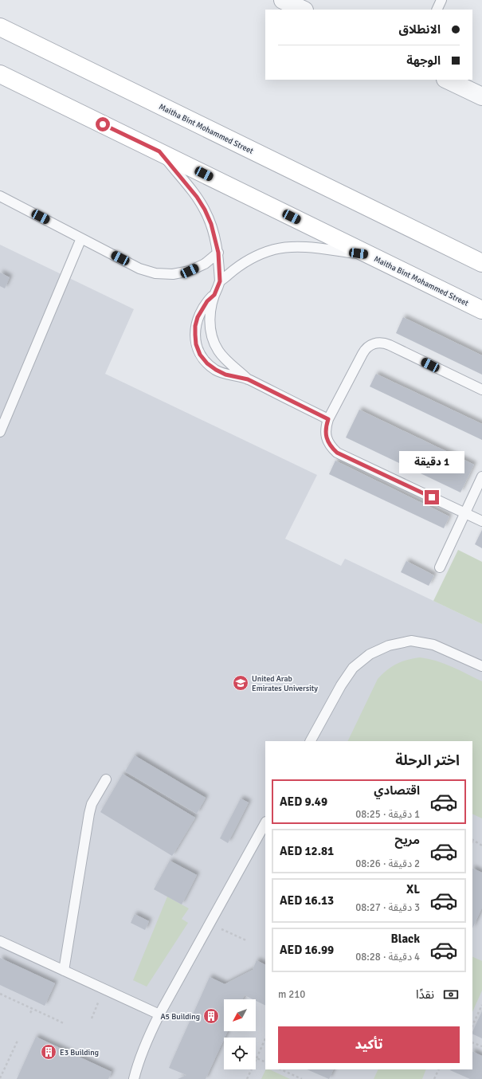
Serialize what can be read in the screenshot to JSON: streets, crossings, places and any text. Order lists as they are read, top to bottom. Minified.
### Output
{"streets":{"main road":["Maitha Bint Mohammed Street"]},"places":{"school or university":["United Arab Emirates University"],"building":["A5 Building","E3 Building"]},"north":"bottom left","page":{"banner":["الانطلاق","الوجهة"],"bubble":"1 دقيقة","heading":"اختر الرحلة","list":[{"name":"اقتصادي","note":"1 دقيقة · 08:25","value":"AED 9.49"},{"name":"مريح","note":"2 دقيقة · 08:26","value":"AED 12.81"},{"name":"XL","note":"3 دقيقة · 08:27","value":"AED 16.13"},{"name":"Black","note":"4 دقيقة · 08:28","value":"AED 16.99"}],"pay":["نقدًا","210 m"],"buttons":"تأكيد"}}
